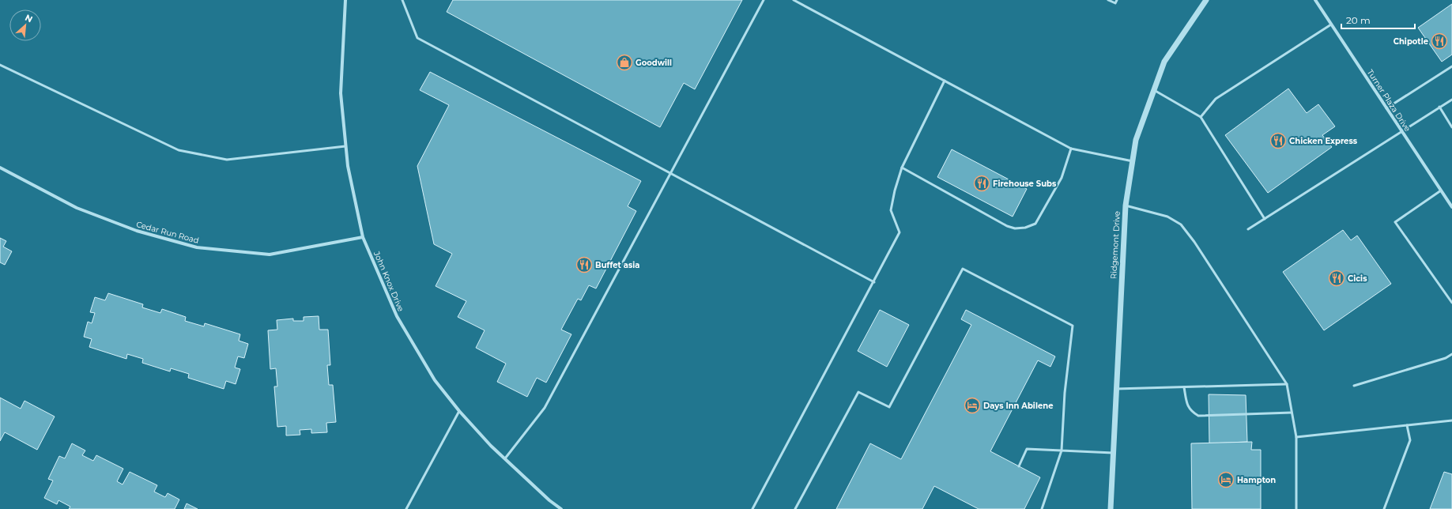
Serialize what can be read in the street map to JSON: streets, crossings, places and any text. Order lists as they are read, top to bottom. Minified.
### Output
{"streets":{"street":["Turner Plaza Drive","Cedar Run Road","Ridgemont Drive","John Knox Drive"]},"crossings":[["Cedar Run Road","John Knox Drive"]],"places":{"restaurant":["Chipotle","Chicken Express","Firehouse Subs","Buffet asia","Cicis"],"shop":["Goodwill"],"hotel":["Days Inn Abilene","Hampton"]},"scale_bar":"20 m","north":"top right"}
